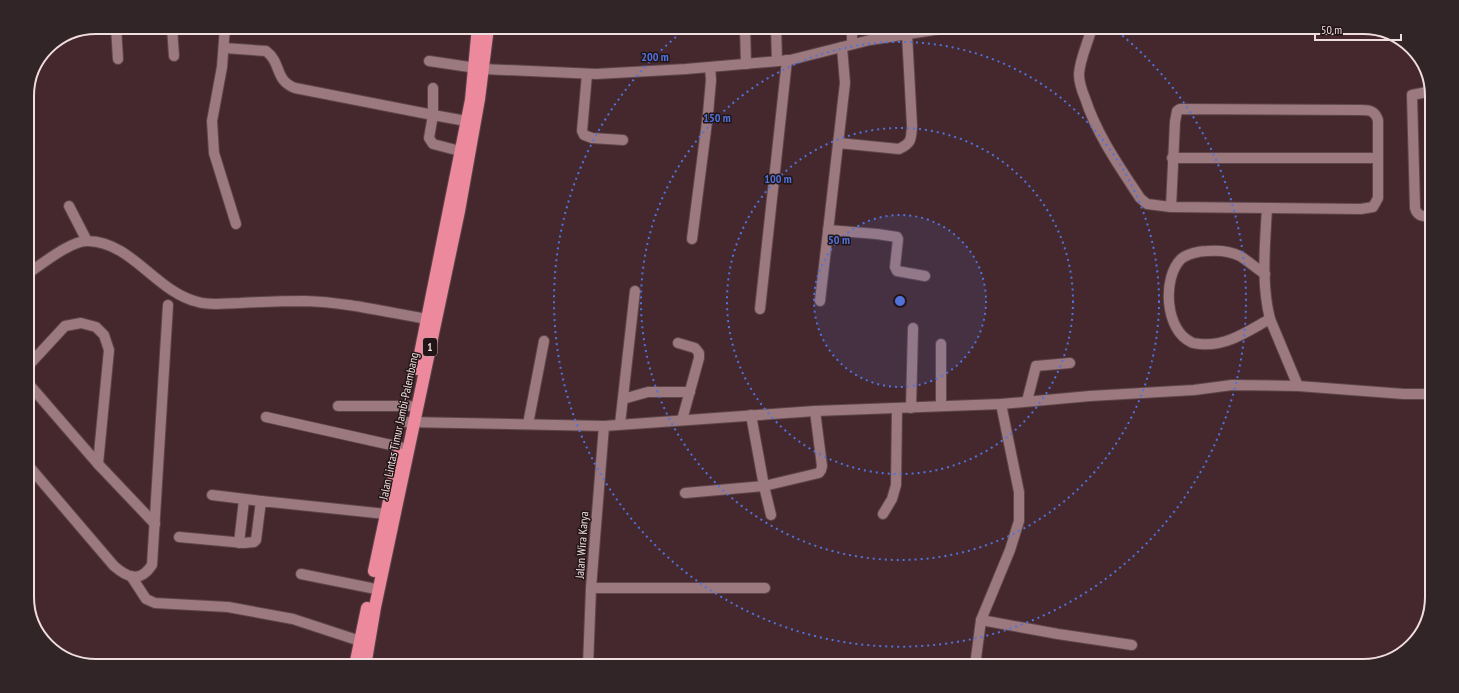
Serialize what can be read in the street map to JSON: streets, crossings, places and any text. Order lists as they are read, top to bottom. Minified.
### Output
{"streets":{"highway":["1","Jalan Lintas Timur Jambi-Palembang"],"street":["Jalan Wira Karya"]},"scale_bar":"50 m","rings":["200 m","150 m","100 m","50 m"]}
